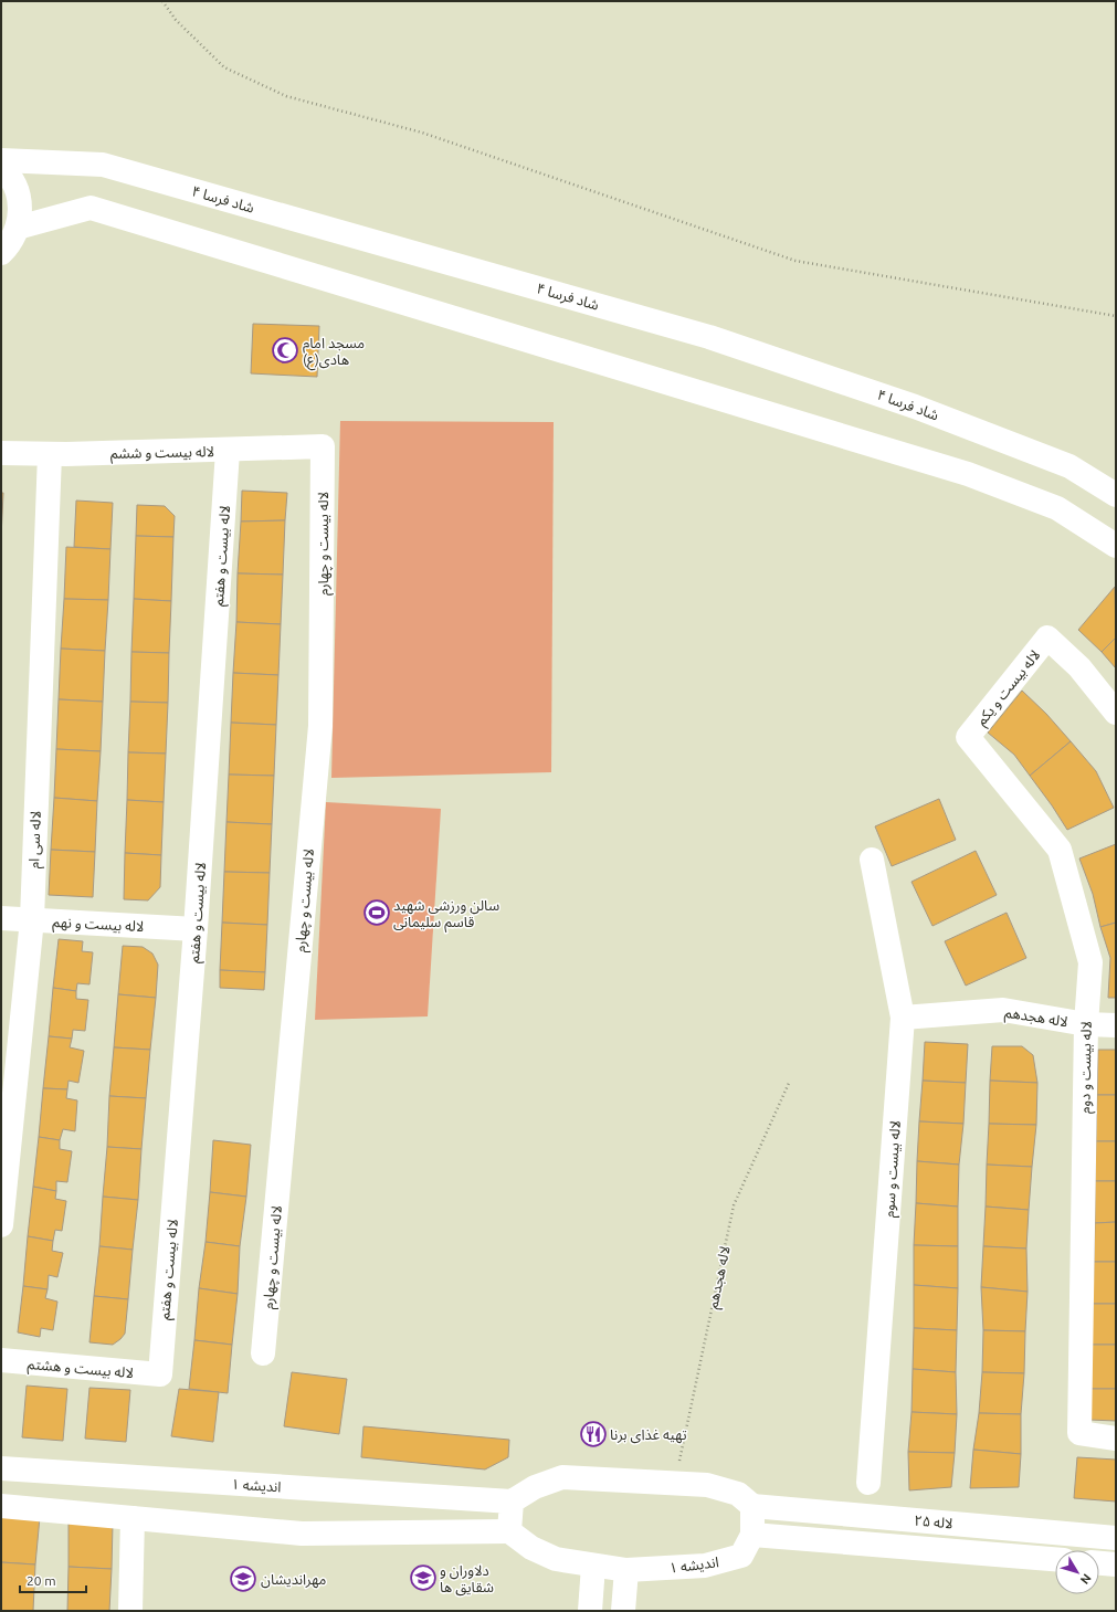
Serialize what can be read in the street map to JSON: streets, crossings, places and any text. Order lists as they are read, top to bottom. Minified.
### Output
{"streets":{"street":["شاد فرسا ۴","لاله بیست و ششم","لاله بیست و چهارم","لاله بیست و هفتم","لاله بیست و یکم","لاله سی ام","لاله بیست و نهم","لاله هجدهم","لاله بیست و دوم","لاله بیست و سوم","لاله بیست و هشتم","اندیشه ۱","لاله ۲۵"]},"crossings":[["لاله بیست و ششم","لاله بیست و چهارم"],["لاله بیست و ششم","لاله بیست و هفتم"],["لاله بیست و ششم","لاله سی ام"],["لاله بیست و هفتم","لاله بیست و نهم"],["لاله بیست و هفتم","لاله بیست و هشتم"],["لاله بیست و یکم","لاله بیست و دوم"],["لاله سی ام","لاله بیست و نهم"],["لاله هجدهم","لاله بیست و دوم"],["لاله هجدهم","لاله بیست و سوم"],["اندیشه ۱","لاله ۲۵"]],"places":{"mosque":["مسجد امام هادی(ع)"],"sports":["سالن ورزشی شهید قاسم سلیمانی"],"restaurant":["تهیه غذای برنا"],"school or university":["دلاوران و شقایق ها","مهراندیشان"]},"scale_bar":"20 m","north":"bottom right"}
